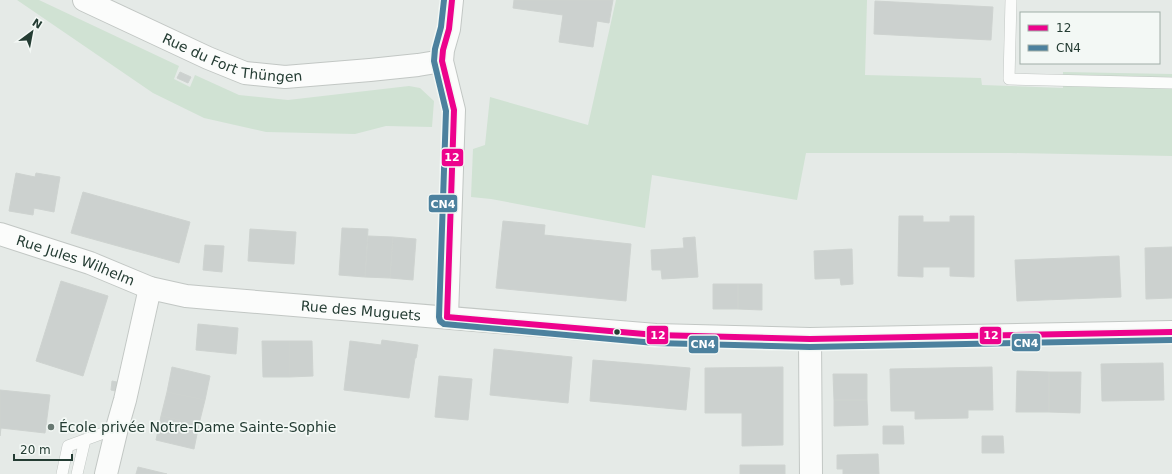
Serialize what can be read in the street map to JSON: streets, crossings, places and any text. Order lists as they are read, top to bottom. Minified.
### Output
{"streets":{"street":["Rue du Fort Thüngen","Rue Jules Wilhelm","Rue des Muguets"]},"crossings":[["Rue Jules Wilhelm","Rue des Muguets"]],"places":["École privée Notre-Dame Sainte-Sophie"],"lines":["transit line 12","transit line CN4"],"legend":["12","CN4"],"scale_bar":"20 m","north":"top right"}
